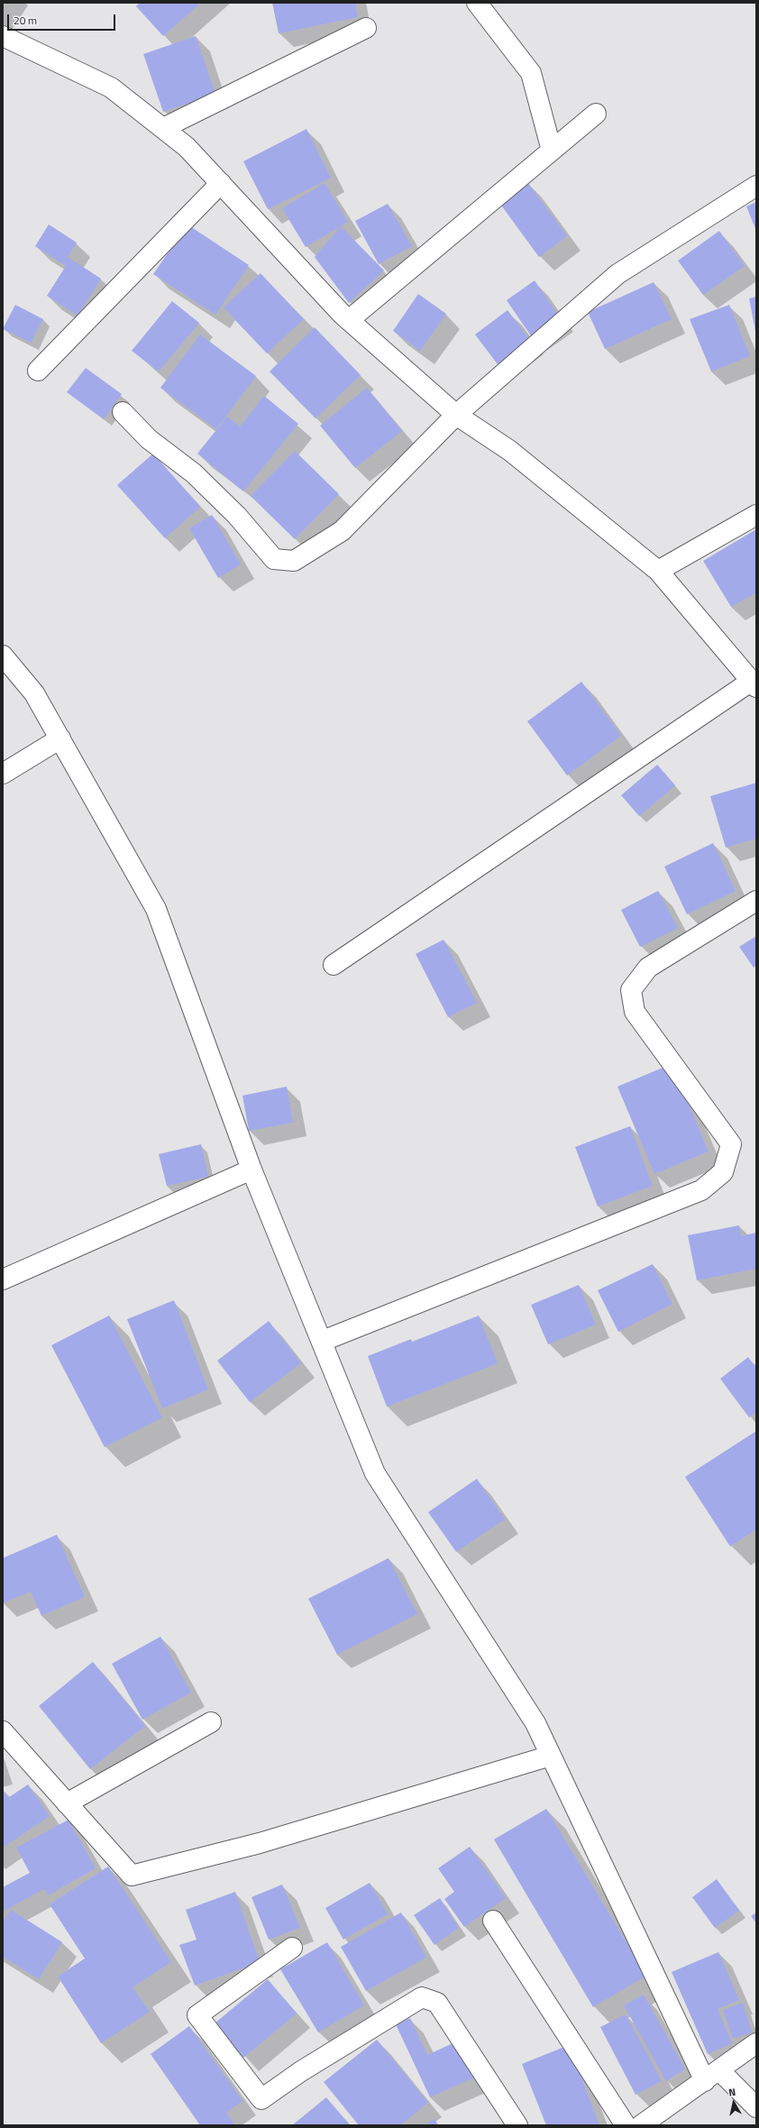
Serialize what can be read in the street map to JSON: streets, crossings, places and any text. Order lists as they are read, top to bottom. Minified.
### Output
{"scale_bar":"20 m","north":"top"}
